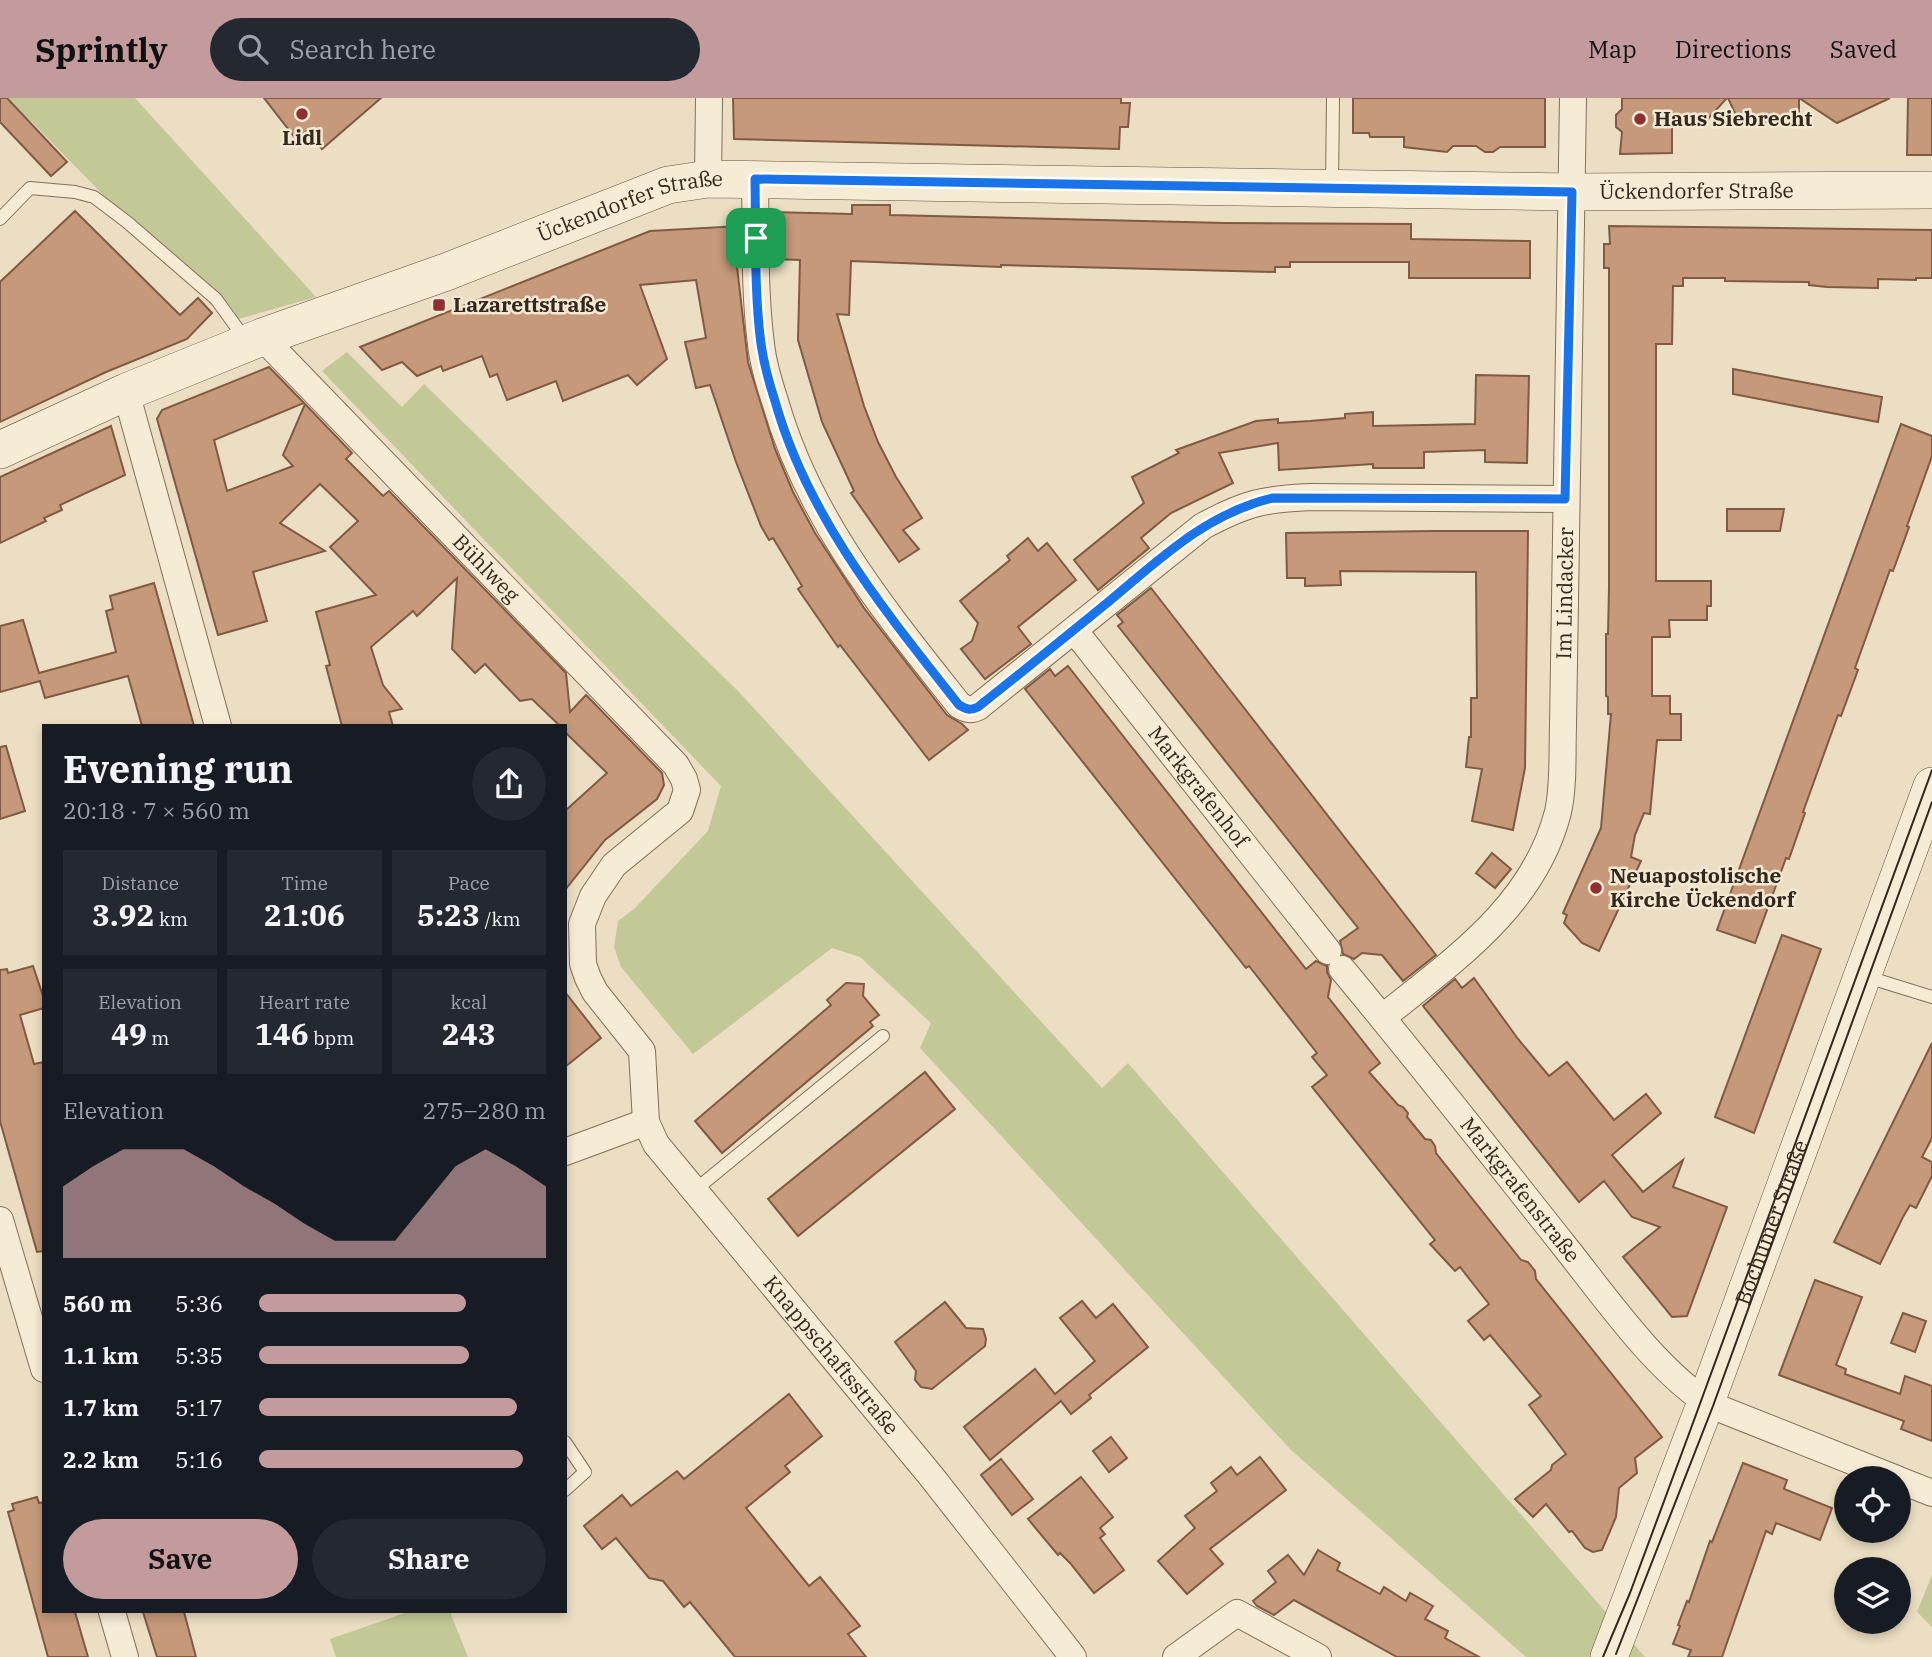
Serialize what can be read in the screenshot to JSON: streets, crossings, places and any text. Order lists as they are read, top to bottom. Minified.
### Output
{"streets":{"main road":["Ückendorfer Straße","Bochumer Straße"],"street":["Bühlweg","Im Lindacker","Markgrafenhof","Markgrafenstraße","Knappschaftsstraße"]},"crossings":[["Ückendorfer Straße","Bühlweg"],["Ückendorfer Straße","Im Lindacker"],["Bühlweg","Knappschaftsstraße"],["Im Lindacker","Markgrafenstraße"],["Markgrafenhof","Markgrafenstraße"],["Markgrafenstraße","Bochumer Straße"]],"places":{"other":["Lidl","Haus Siebrecht","Neuapostolische Kirche Ückendorf"],"transit":["Lazarettstraße"]},"page":{"header":"Sprintly","search":"Search here","nav":["Map","Directions","Saved"],"heading":["Evening run","20:18 · 7 × 560 m"],"stats":[["Distance","3.92 km"],["Time","21:06"],["Pace","5:23 /km"],["Elevation","49 m"],["Heart rate","146 bpm"],["kcal","243"]],"chart":["Elevation","275–280 m"],"list":[{"name":"560 m","note":"5:36"},{"name":"1.1 km","note":"5:35"},{"name":"1.7 km","note":"5:17"},{"name":"2.2 km","note":"5:16"}],"buttons":["Save","Share"]}}
